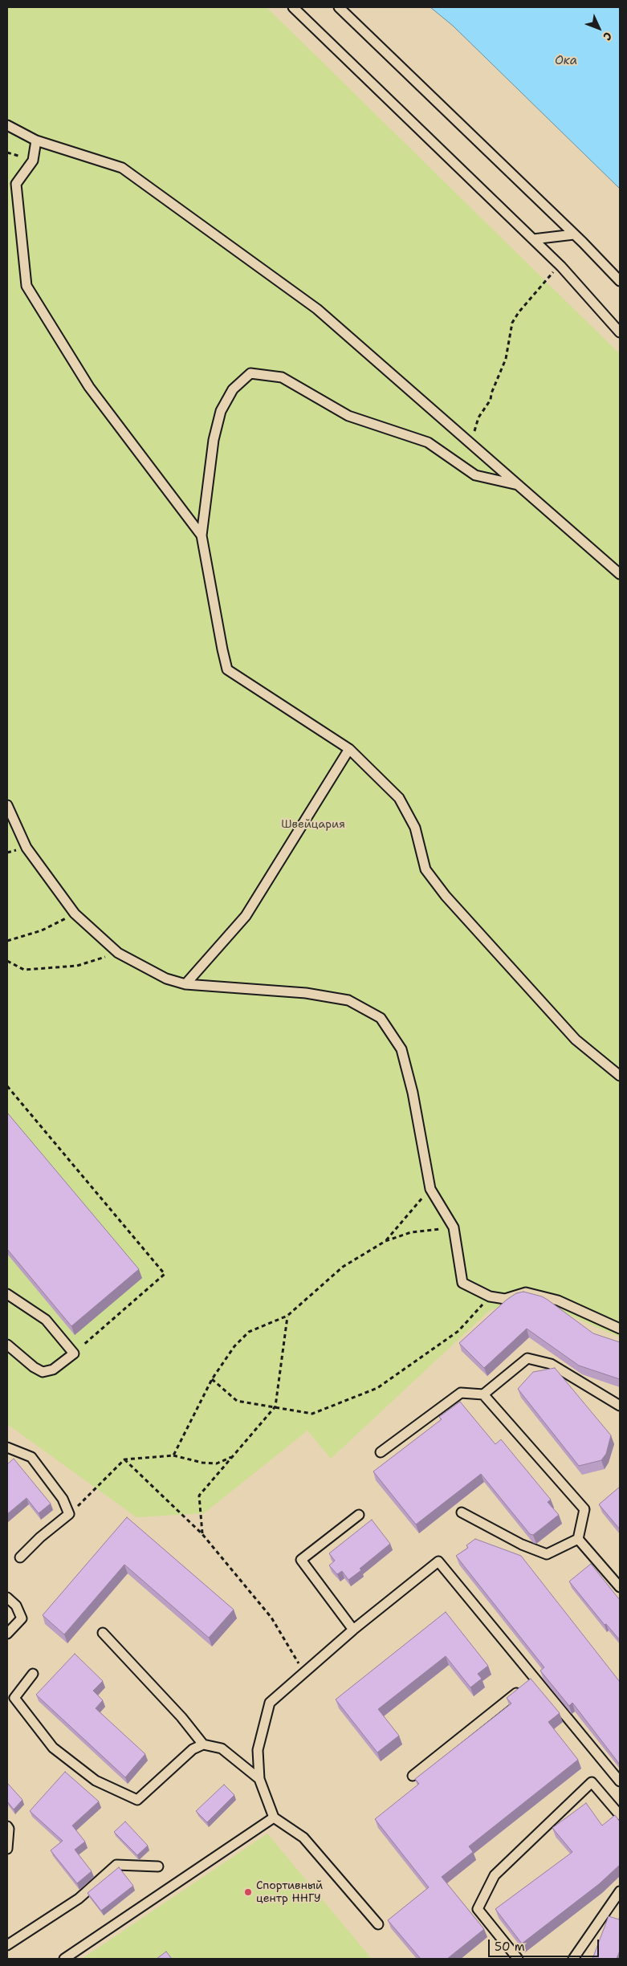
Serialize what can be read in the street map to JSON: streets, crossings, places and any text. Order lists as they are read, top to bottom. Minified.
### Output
{"water":["Ока"],"parks":["Швейцария"],"places":["Спортивный центр ННГУ"],"scale_bar":"50 m","north":"bottom right"}
